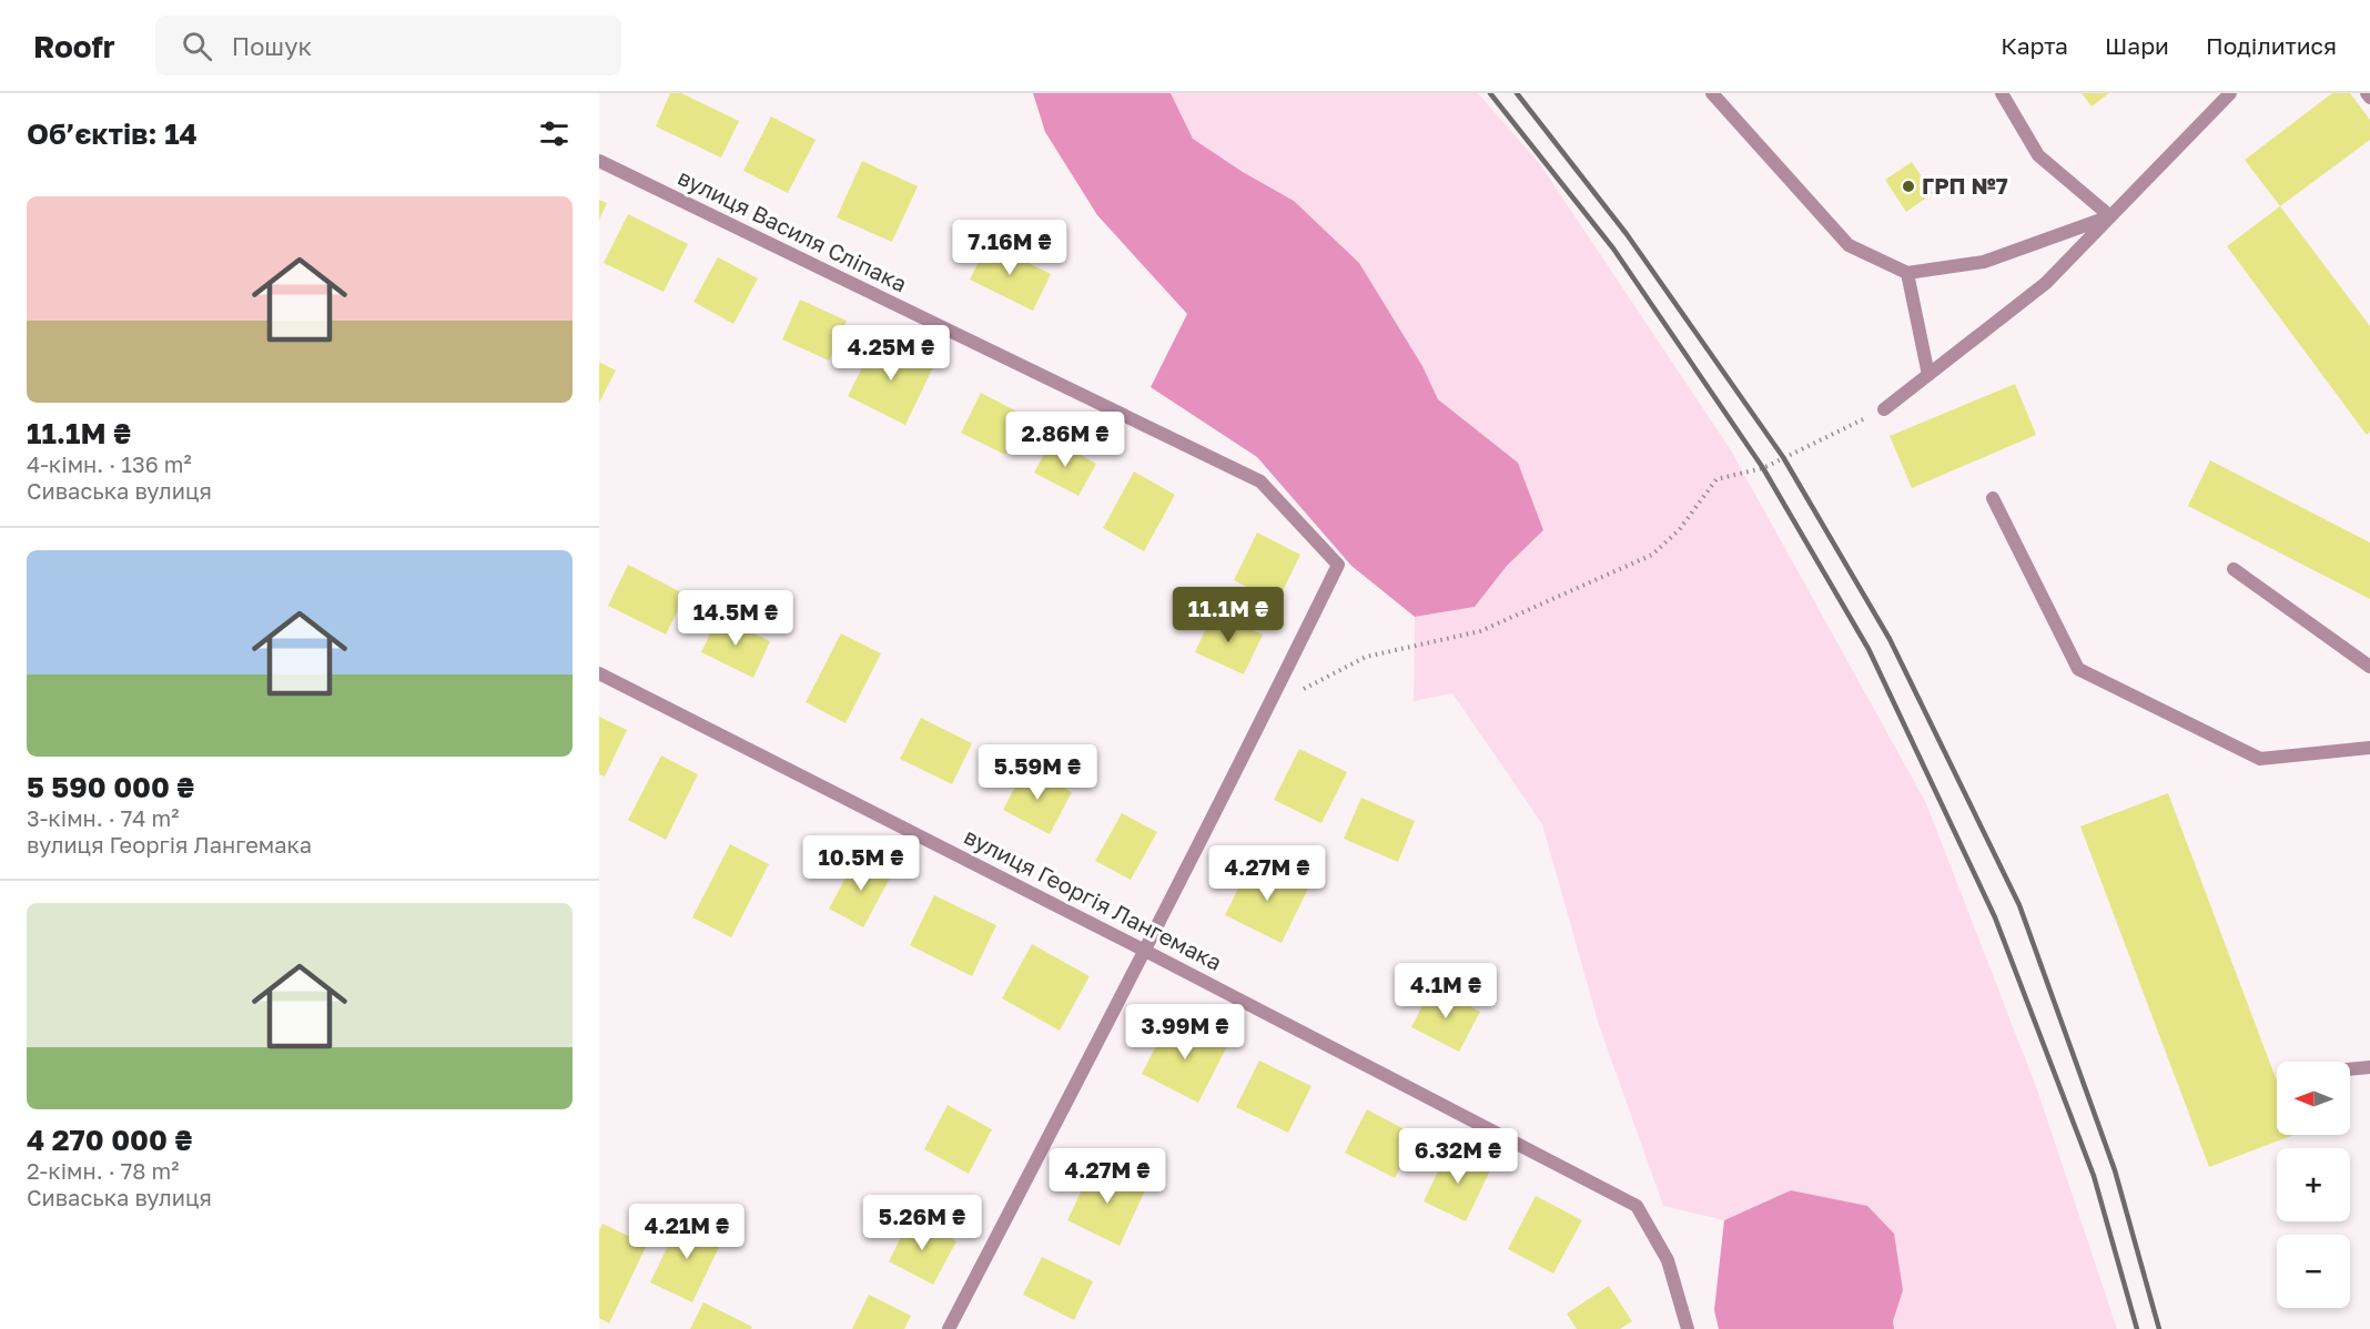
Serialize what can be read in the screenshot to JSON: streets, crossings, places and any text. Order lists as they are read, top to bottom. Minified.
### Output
{"streets":{"street":["вулиця Василя Сліпака","вулиця Георгія Лангемака"]},"places":["ГРП №7"],"north":"left","page":{"header":"Roofr","search":"Пошук","nav":["Карта","Шари","Поділитися"],"heading":"Об’єктів: 14","list":[{"name":"11.1M ₴","note":"4-кімн. · 136 m² · Сиваська вулиця"},{"name":"5 590 000 ₴","note":"3-кімн. · 74 m² · вулиця Георгія Лангемака"},{"name":"4 270 000 ₴","note":"2-кімн. · 78 m² · Сиваська вулиця"}],"price":["7.16M ₴","4.25M ₴","2.86M ₴","11.1M ₴","14.5M ₴","5.59M ₴","10.5M ₴","4.27M ₴","4.1M ₴","3.99M ₴","6.32M ₴","4.27M ₴","5.26M ₴","4.21M ₴"],"map_buttons":["+","−"]}}
